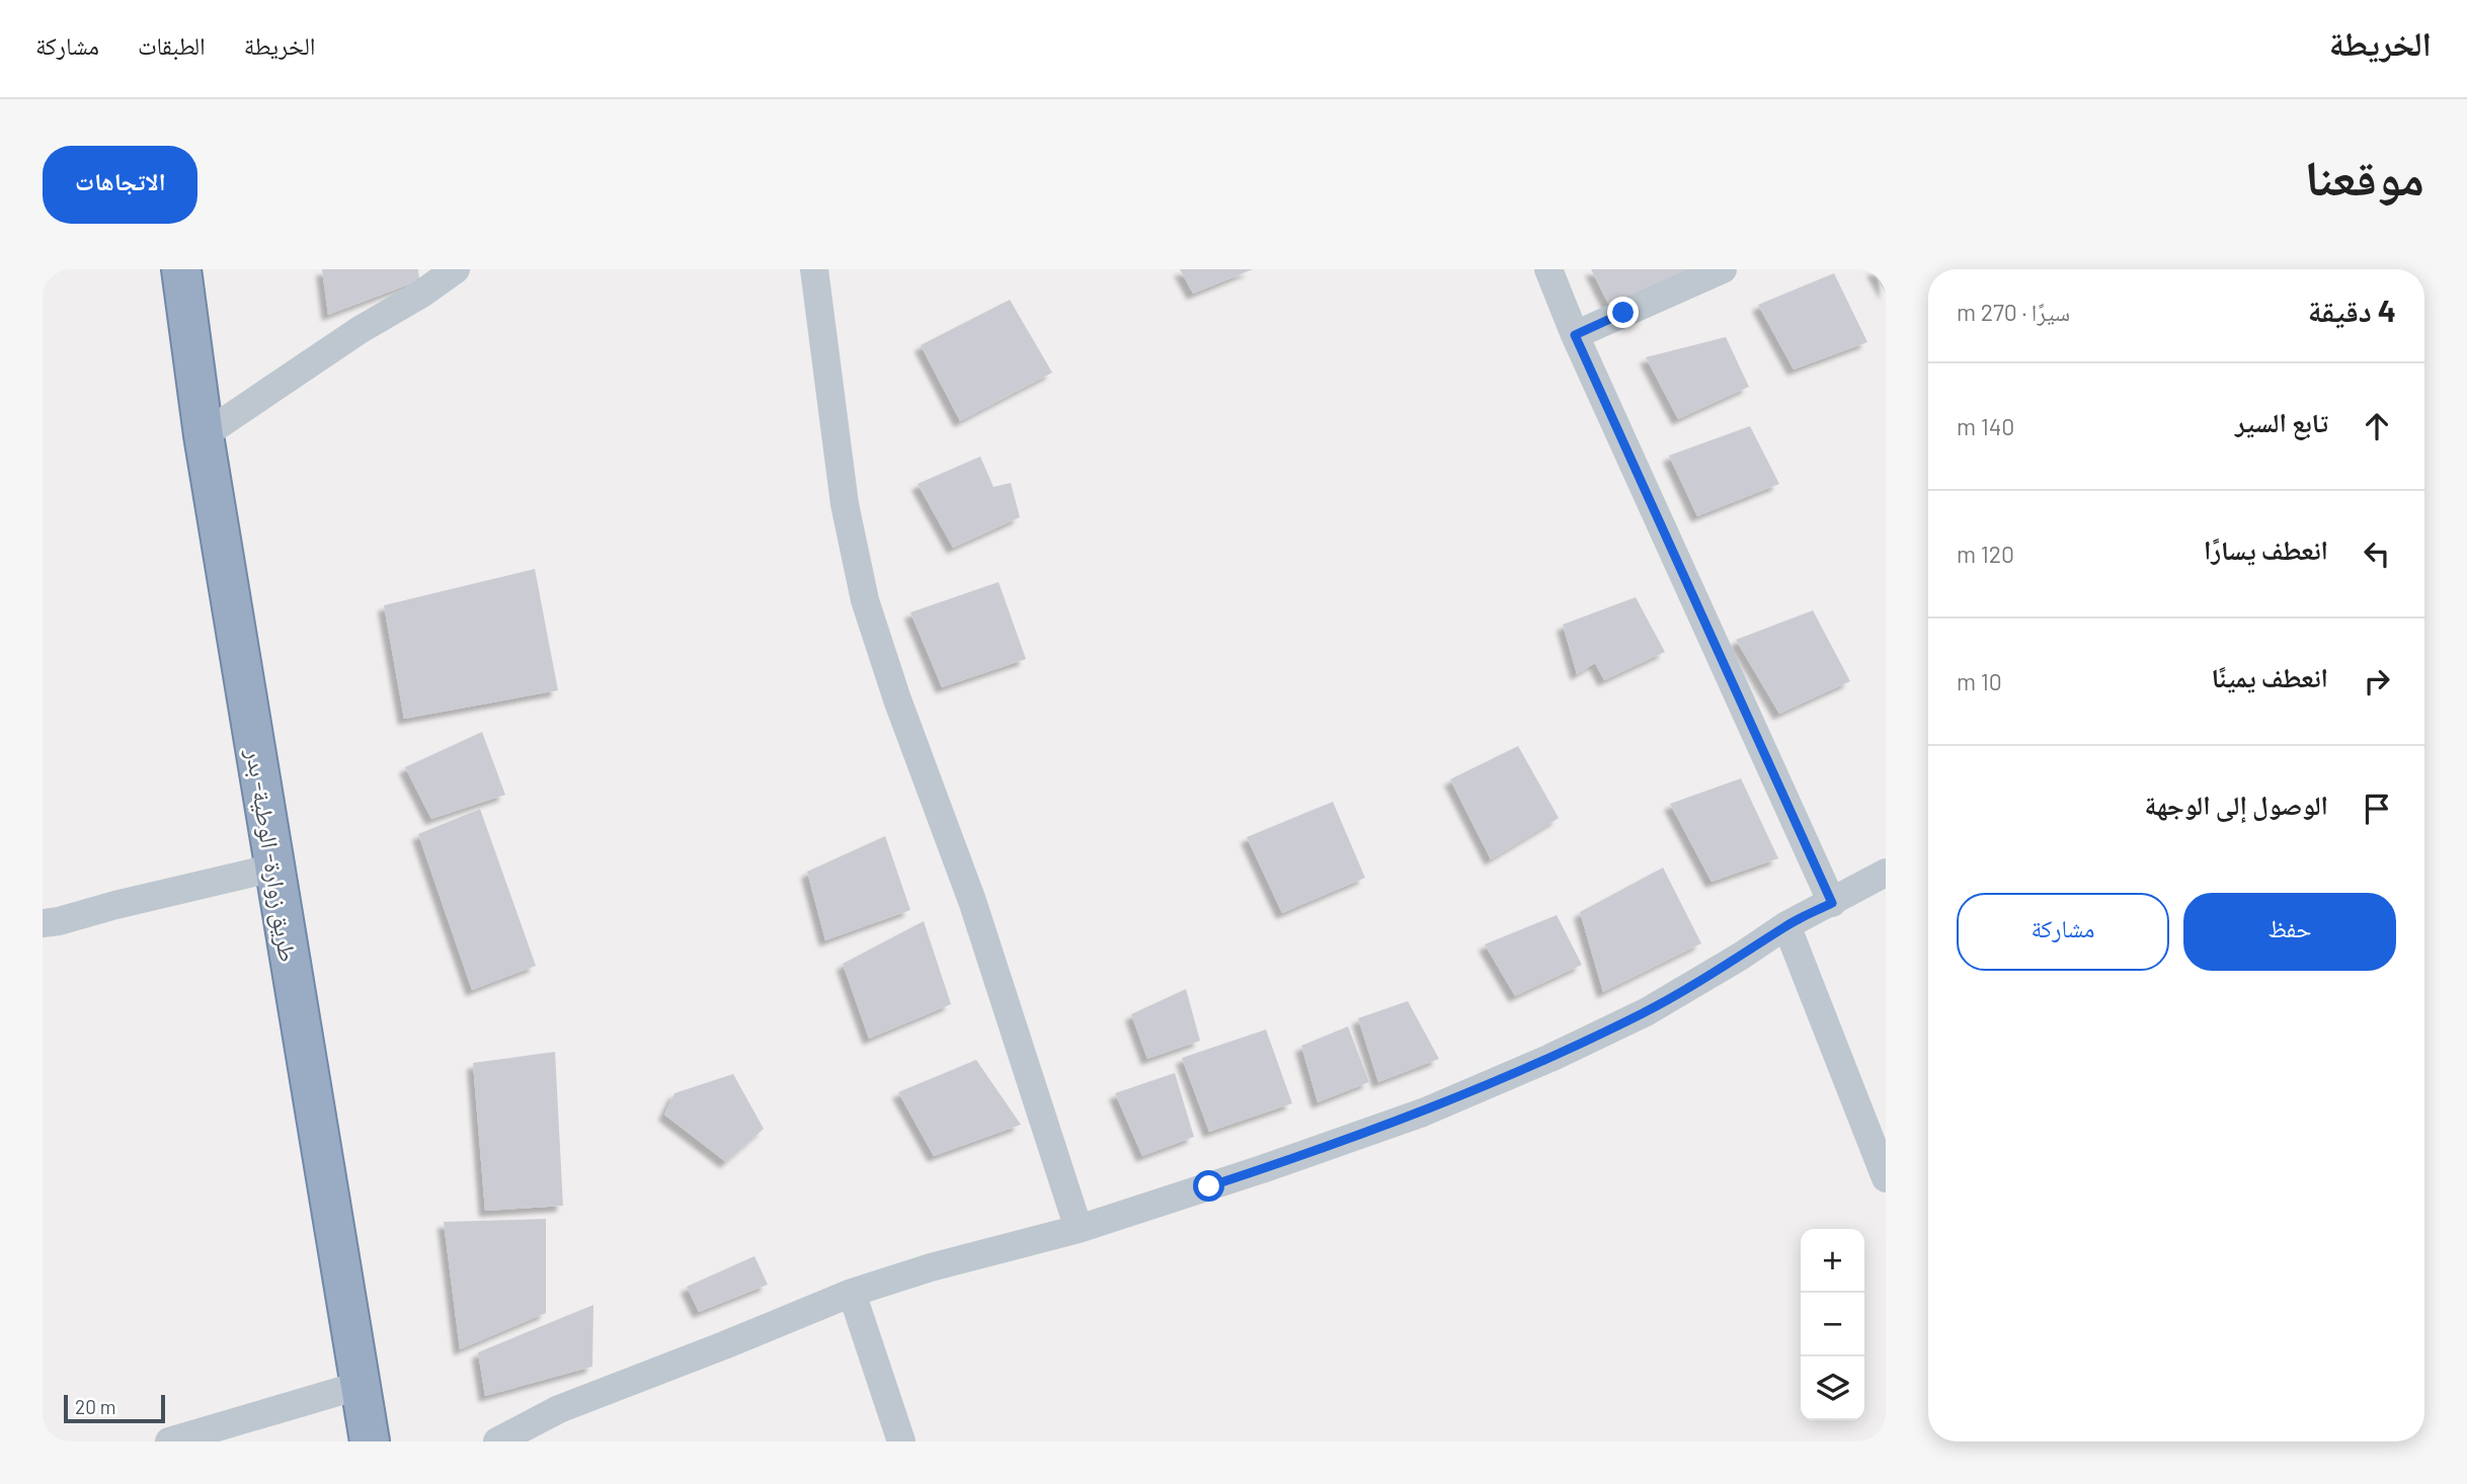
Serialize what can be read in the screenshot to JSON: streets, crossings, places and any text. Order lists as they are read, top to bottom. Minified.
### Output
{"streets":{"highway":["طريق زوارة- الوطية- بدر"]},"scale_bar":"20 m","page":{"header":"الخريطة","nav":["الخريطة","الطبقات","مشاركة"],"title":"موقعنا","buttons":["الاتجاهات",["حفظ","مشاركة"]],"heading":["4 دقيقة","سيرًا · 270 m"],"list":[["تابع السير","140 m"],["انعطف يسارًا","120 m"],["انعطف يمينًا","10 m"],"الوصول إلى الوجهة"],"map_buttons":["+","−"],"scale":"20 m"}}
